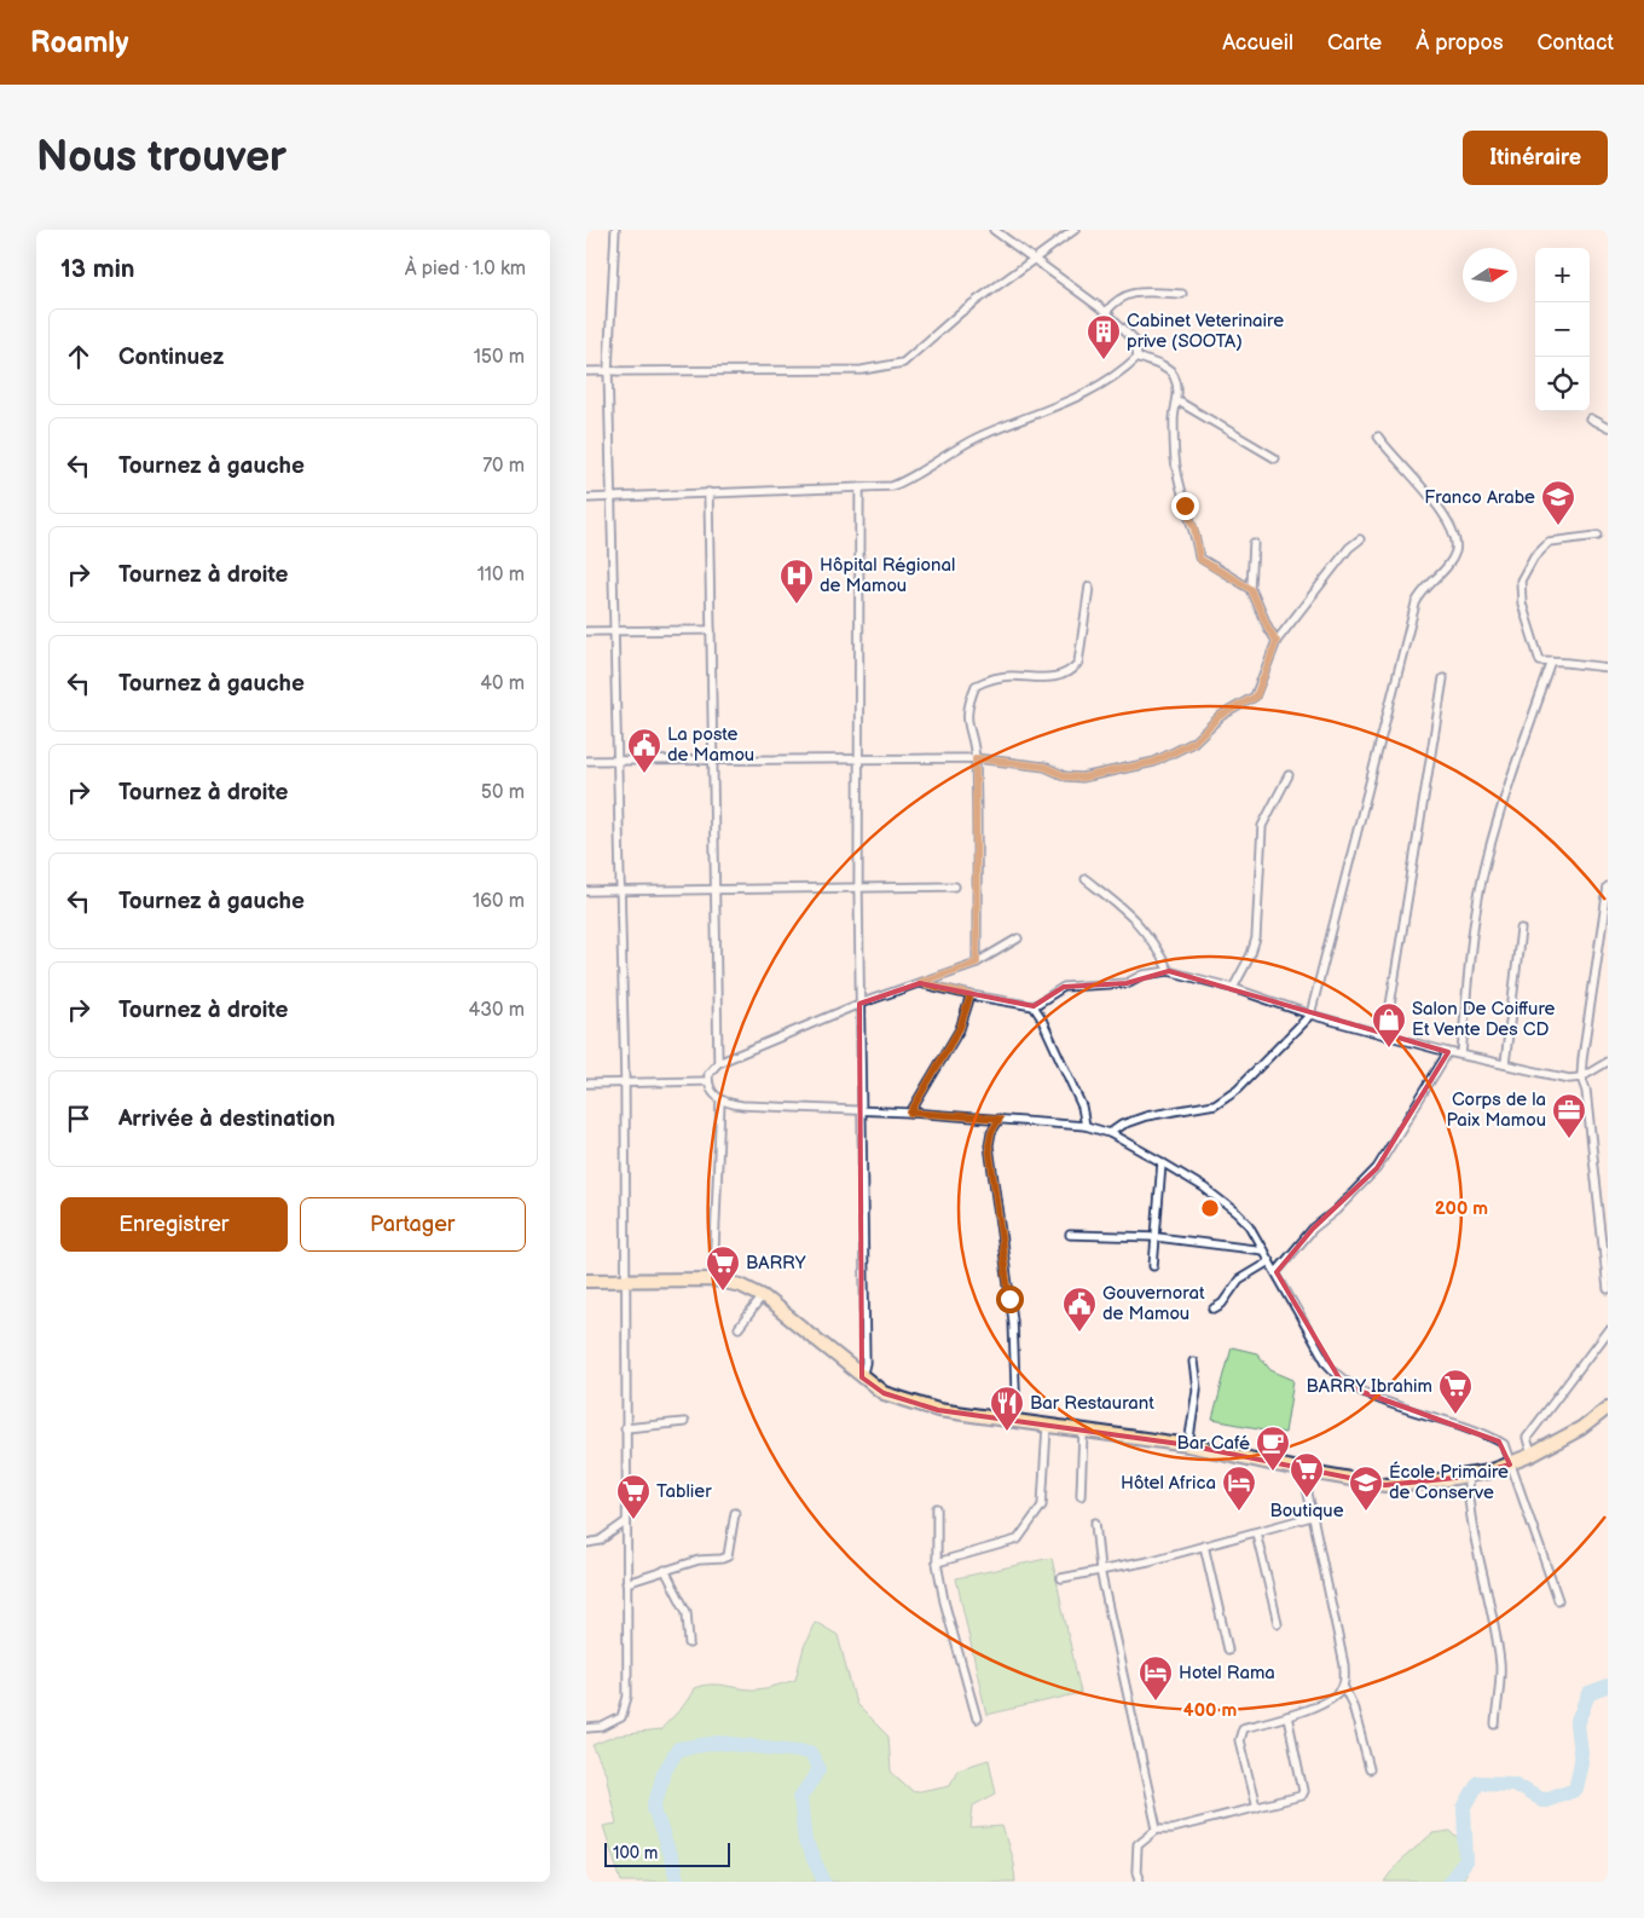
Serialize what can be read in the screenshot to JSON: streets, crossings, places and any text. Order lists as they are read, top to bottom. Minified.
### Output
{"places":{"building":["Cabinet Veterinaire prive (SOOTA)"],"school or university":["Franco Arabe","École Primaire de Conserve"],"hospital":["Hôpital Régional de Mamou"],"public building":["La poste de Mamou","Gouvernorat de Mamou"],"shop":["Salon De Coiffure Et Vente Des CD"],"office":["Corps de la Paix Mamou"],"supermarket":["BARRY","BARRY Ibrahim","Boutique","Tablier"],"restaurant":["Bar Restaurant"],"cafe":["Bar Café"],"hotel":["Hôtel Africa","Hotel Rama"]},"scale_bar":"100 m","north":"right","page":{"header":"Roamly","nav":["Accueil","Carte","À propos","Contact"],"buttons":["Itinéraire",["Enregistrer","Partager"]],"title":"Nous trouver","heading":["13 min","À pied · 1.0 km"],"map_buttons":["+","−"],"list":[["Continuez","150 m"],["Tournez à gauche","70 m"],["Tournez à droite","110 m"],["Tournez à gauche","40 m"],["Tournez à droite","50 m"],["Tournez à gauche","160 m"],["Tournez à droite","430 m"],"Arrivée à destination"],"scale":"100 m"},"rings":["200 m","400 m"]}
